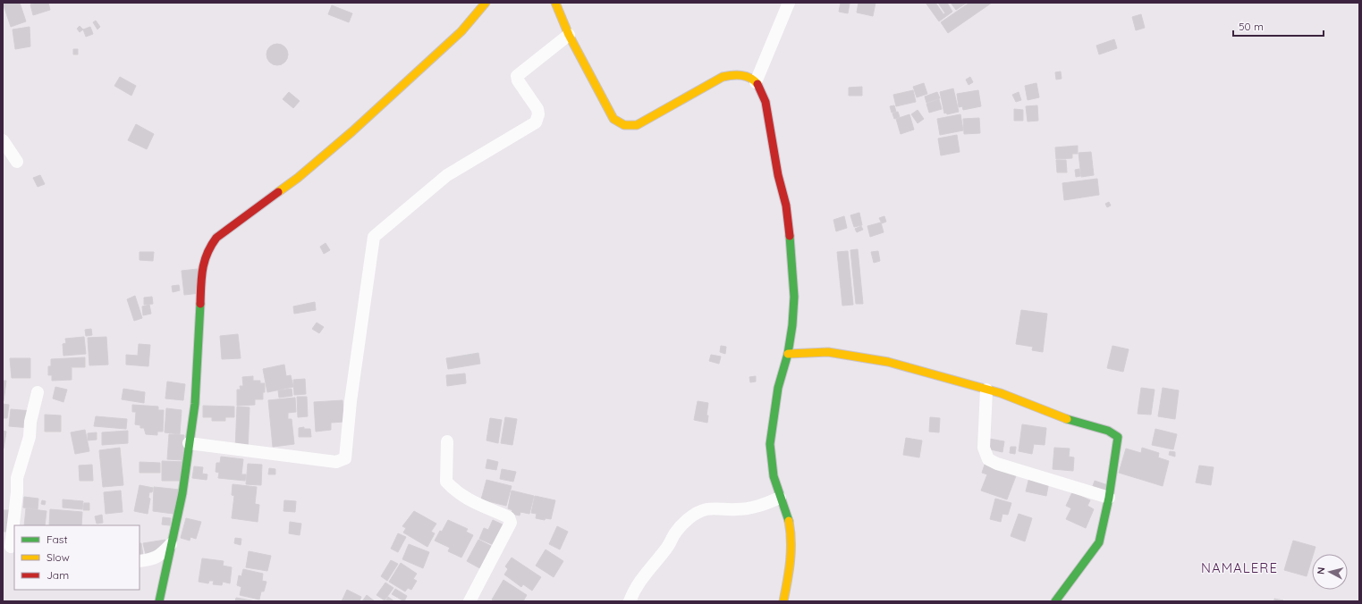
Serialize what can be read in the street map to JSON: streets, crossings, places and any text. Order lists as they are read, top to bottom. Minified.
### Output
{"districts":["NAMALERE"],"legend":["Fast","Slow","Jam"],"scale_bar":"50 m","north":"left"}
